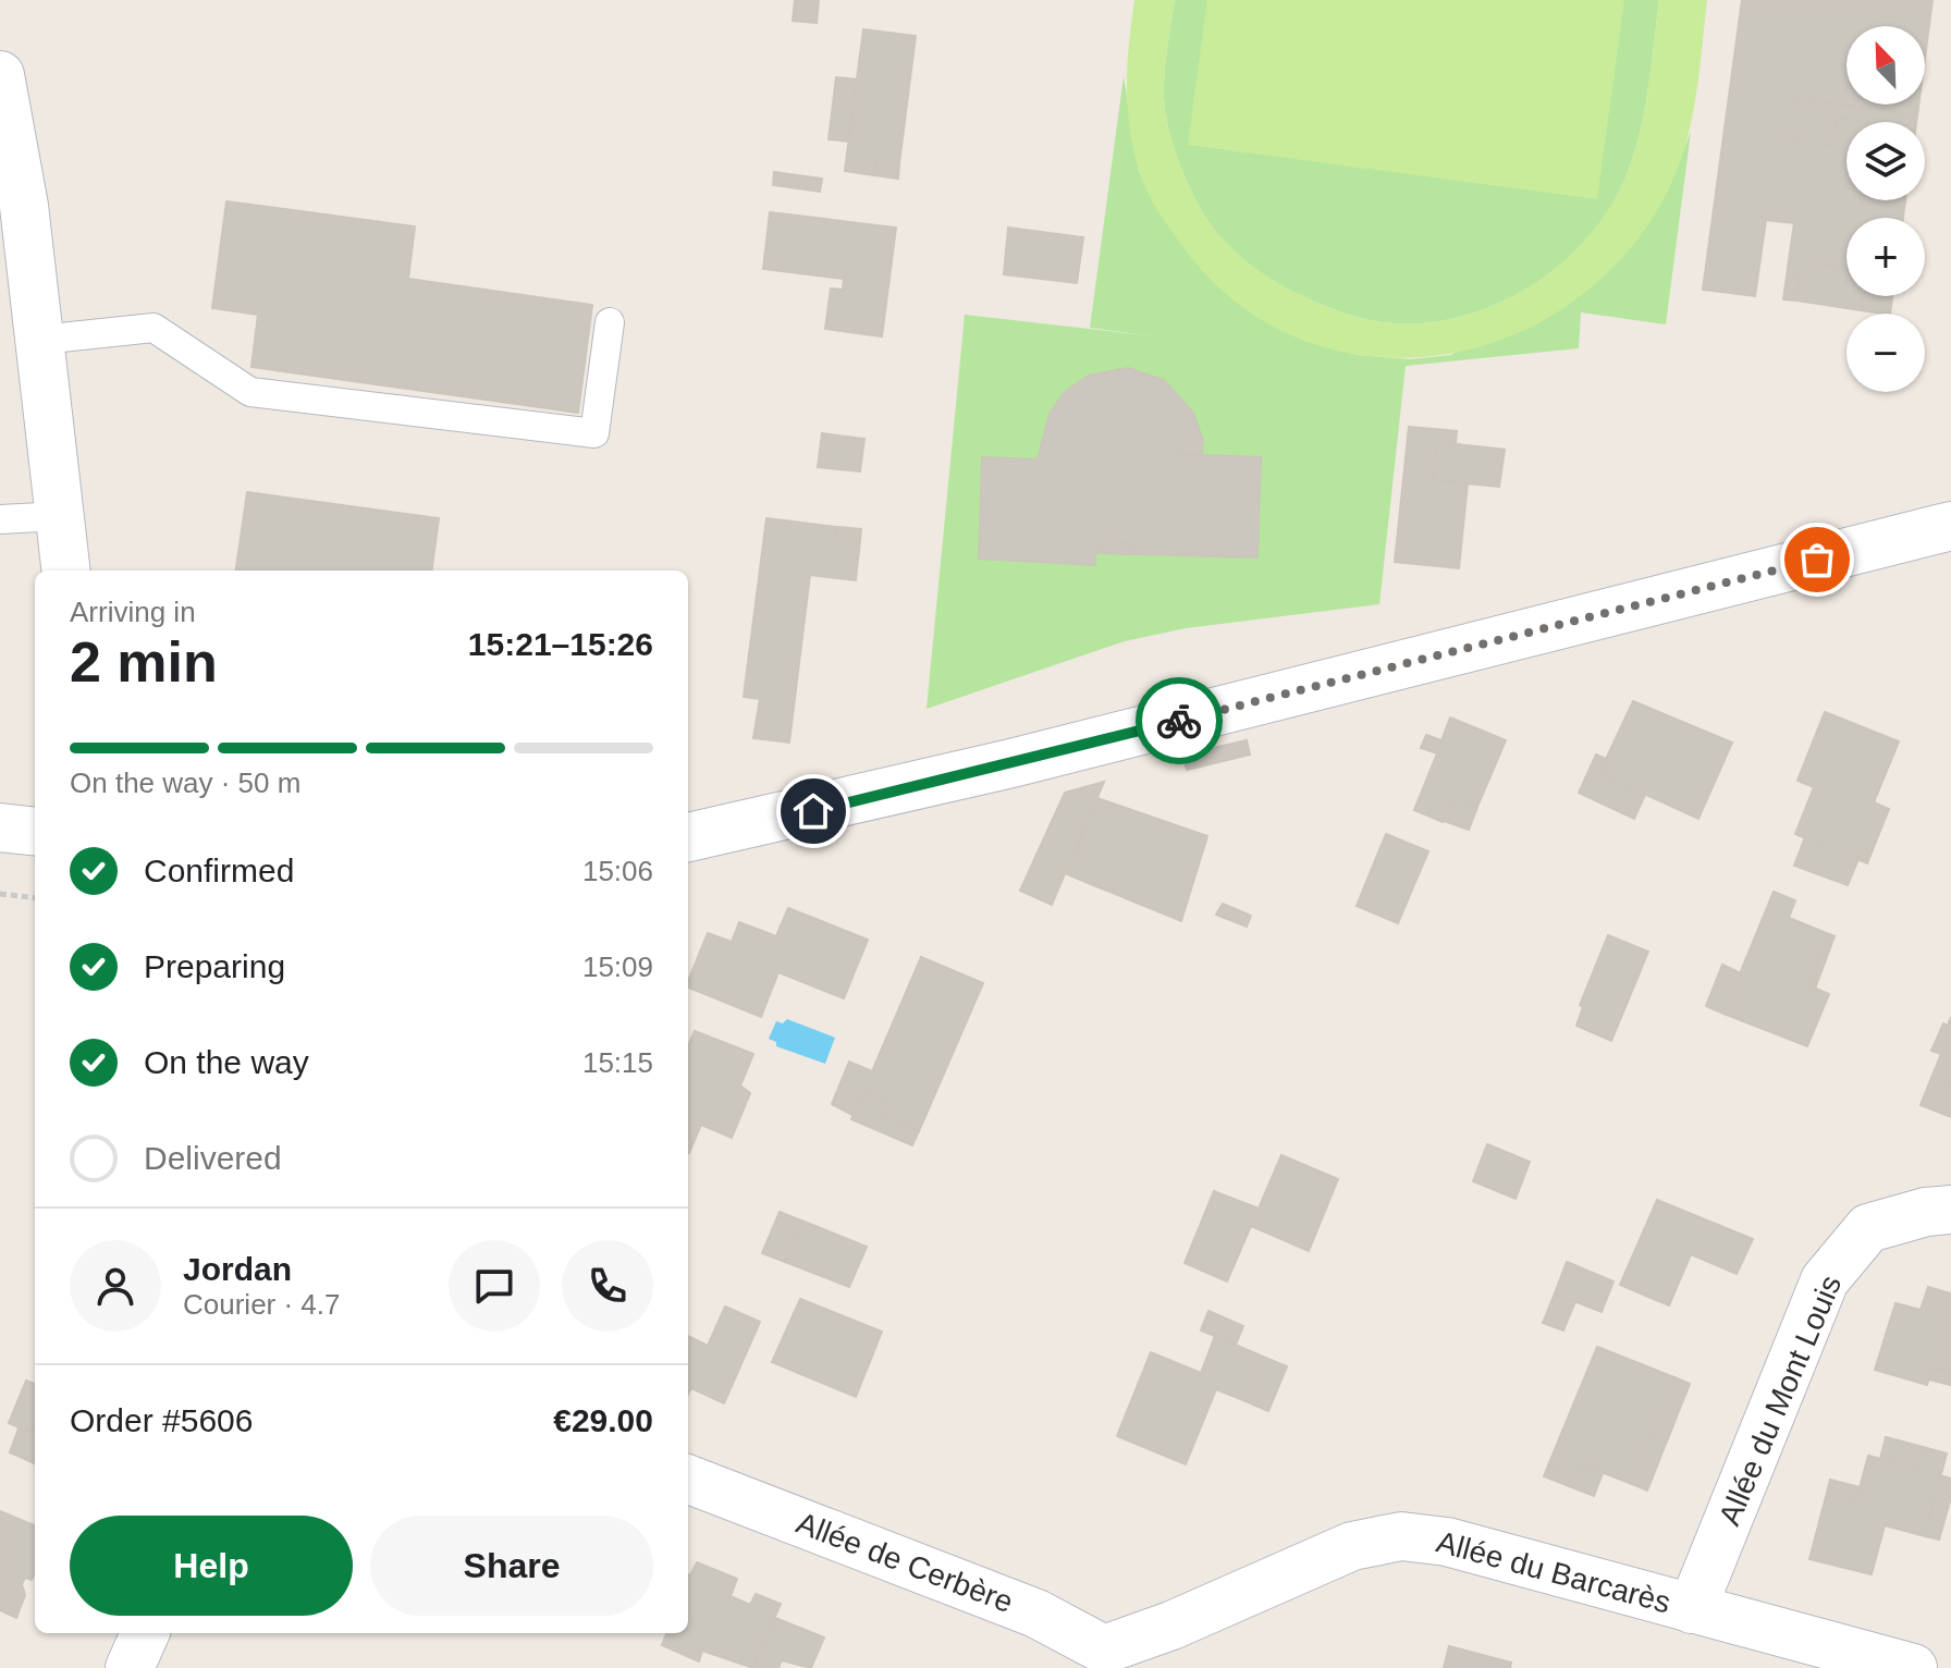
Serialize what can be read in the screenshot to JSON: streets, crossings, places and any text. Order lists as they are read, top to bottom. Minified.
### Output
{"streets":{"street":["Allée du Mont Louis","Allée de Cerbère","Allée du Barcarès"]},"crossings":[["Allée du Mont Louis","Allée du Barcarès"],["Allée de Cerbère","Allée du Barcarès"]],"north":"top left","page":{"map_buttons":["+","−"],"heading":["2 min","Arriving in","15:21–15:26"],"panel":["Jordan","Courier · 4.7","Order #5606","€29.00"],"bar":"On the way · 50 m","list":[["Confirmed","15:06"],["Preparing","15:09"],["On the way","15:15"],"Delivered"],"buttons":["Help","Share"]}}
